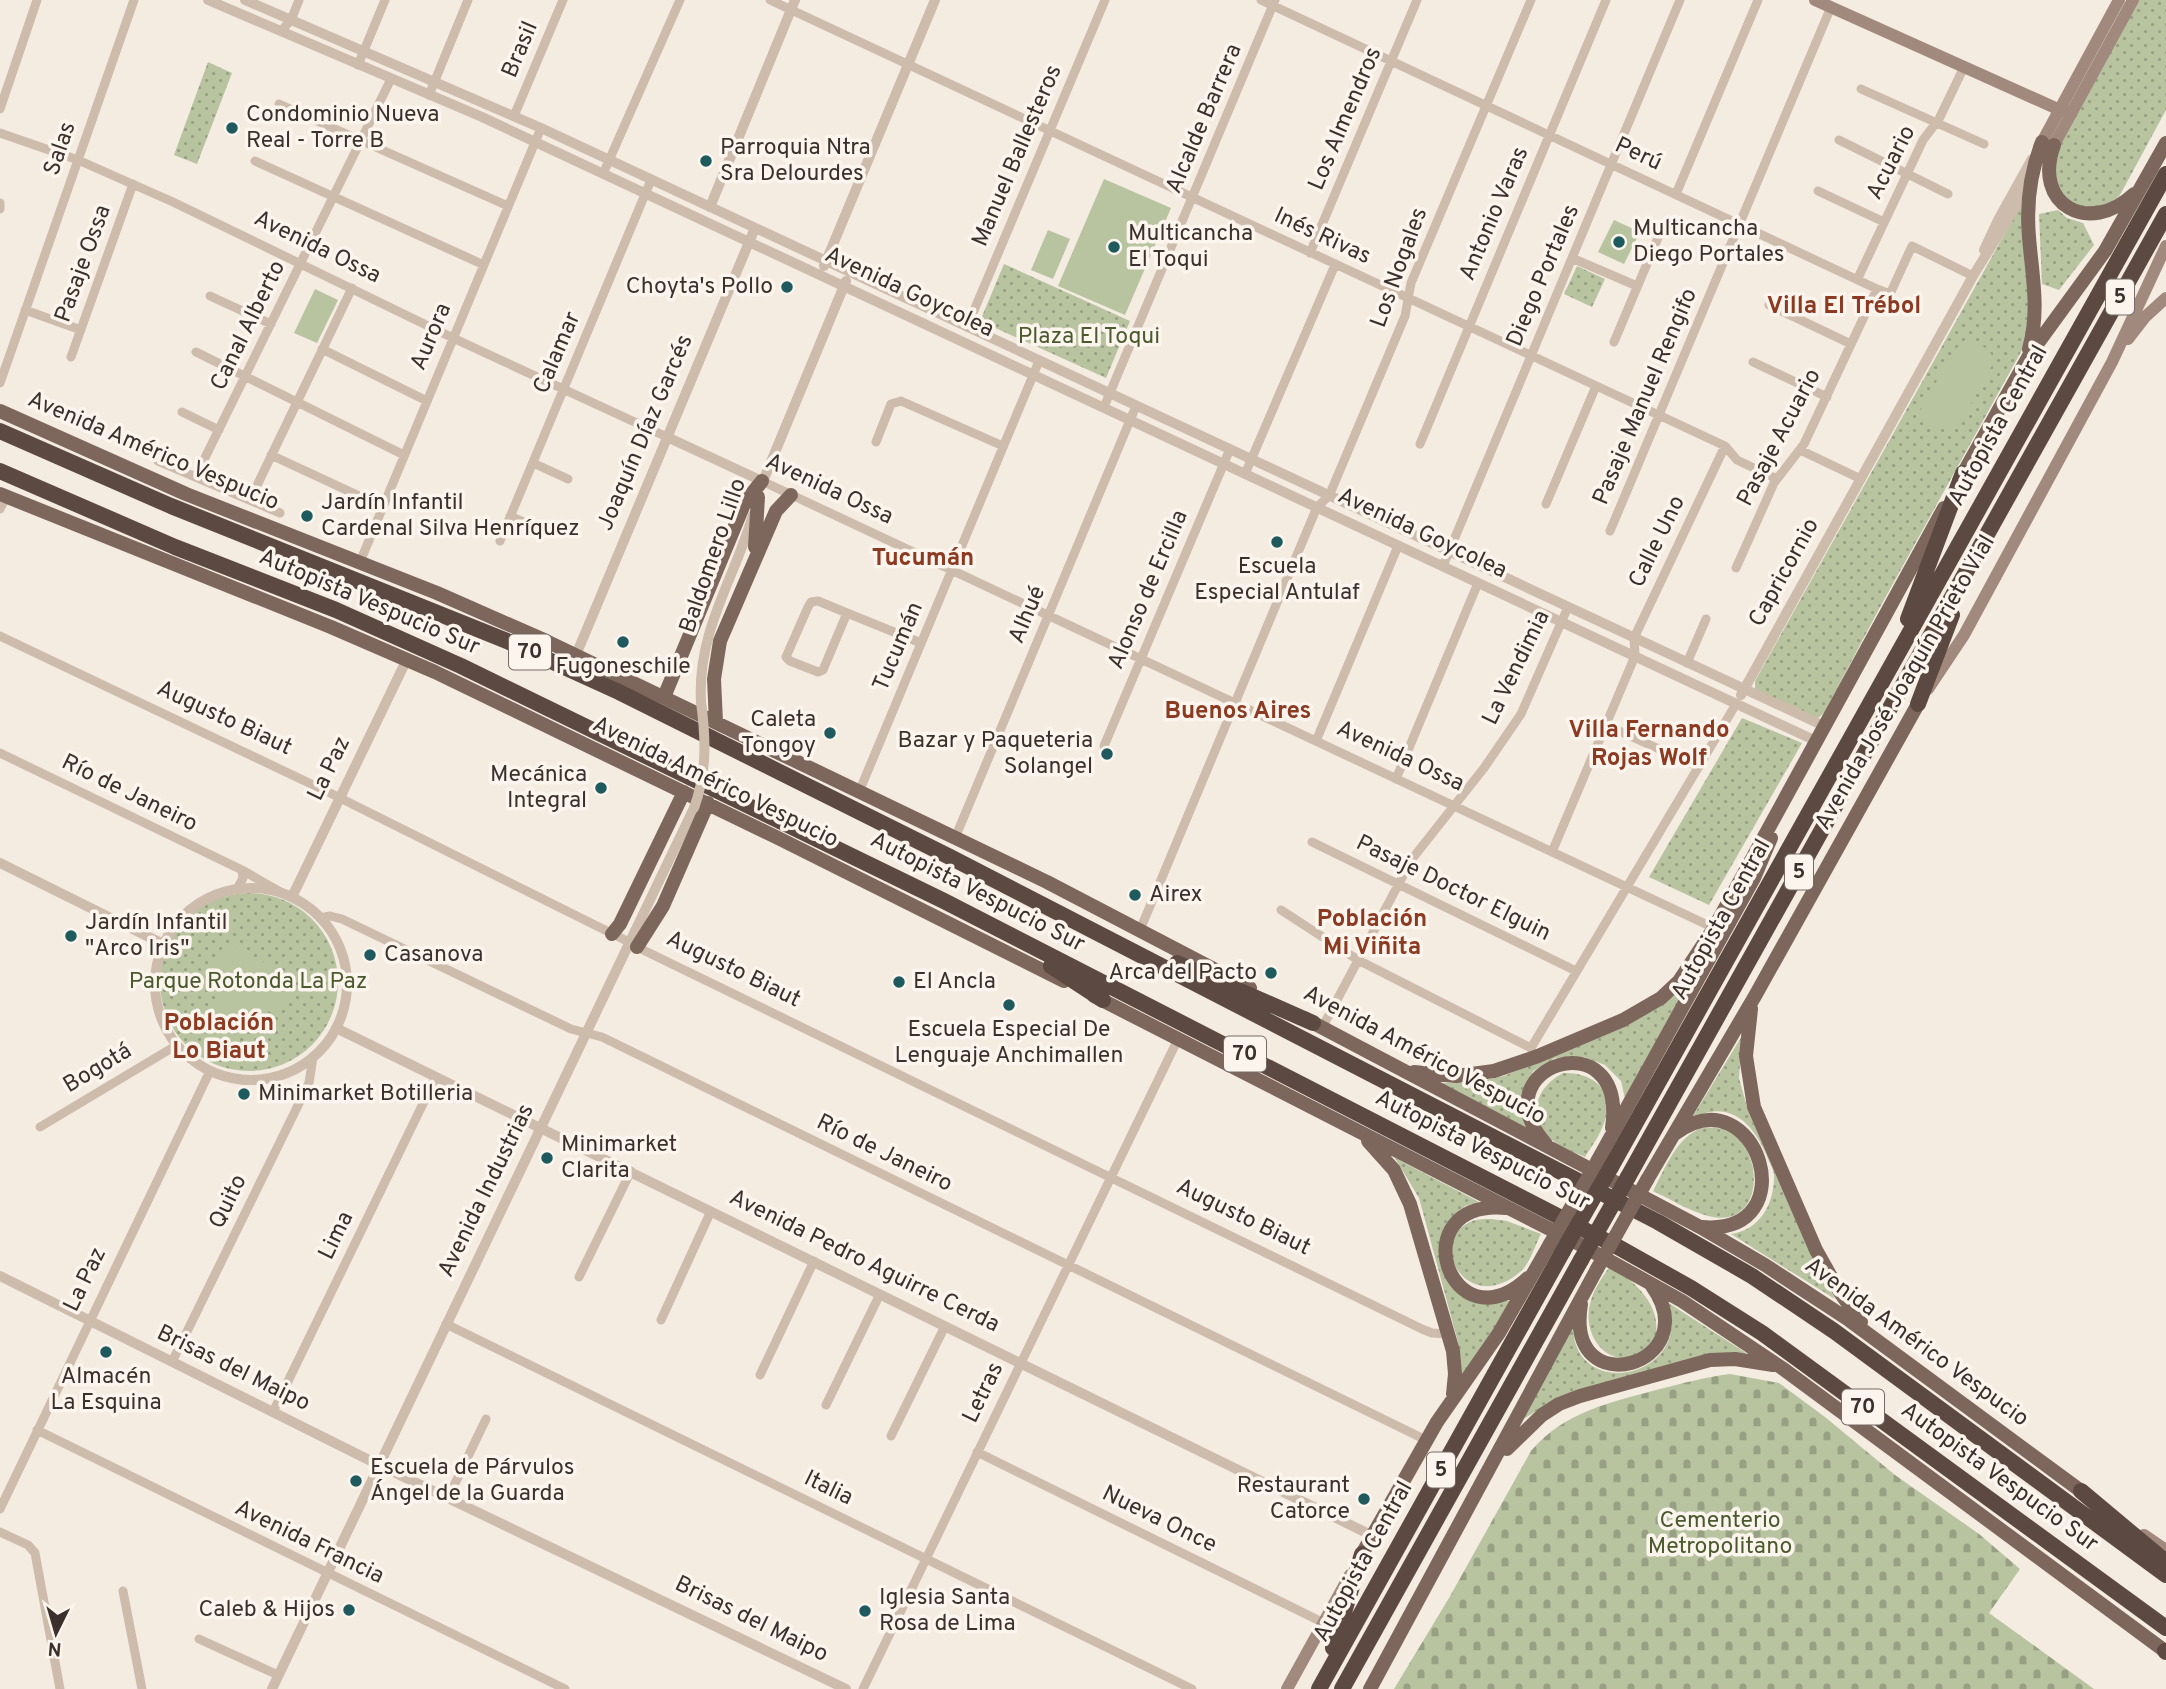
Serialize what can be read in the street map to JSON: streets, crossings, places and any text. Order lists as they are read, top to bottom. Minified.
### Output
{"streets":{"highway":["5","Autopista Central","Autopista Vespucio Sur","70"],"main road":["Avenida Américo Vespucio","Capricornio","Avenida José Joaquín Prieto Vial"],"street":["Brasil","Alcalde Barrera","Los Almendros","Salas","Perú","Manuel Ballesteros","Acuario","Antonio Varas","Inés Rivas","Avenida Ossa","Pasaje Ossa","Los Nogales","Diego Portales","Avenida Goycolea","Canal Alberto","Aurora","Calamar","Pasaje Manuel Rengifo","Joaquín Díaz Garcés","Pasaje Acuario","Calle Uno","Baldomero Lillo","Alonso de Ercilla","Alhué","Tucumán","La Vendimia","Augusto Biaut","La Paz","Río de Janeiro","Pasaje Doctor Elguin","Bogotá","Avenida Industrias","Quito","Lima","Avenida Pedro Aguirre Cerda","Brisas del Maipo","Letras","Italia","Nueva Once","Avenida Francia"]},"crossings":[["Brasil","Avenida Goycolea"],["Alcalde Barrera","Perú"],["Alcalde Barrera","Inés Rivas"],["Alcalde Barrera","Avenida Goycolea"],["Los Almendros","Perú"],["Los Almendros","Inés Rivas"],["Salas","Avenida Ossa"],["Perú","Acuario"],["Perú","Antonio Varas"],["Perú","Los Nogales"],["Perú","Diego Portales"],["Perú","Pasaje Manuel Rengifo"],["Perú","Pasaje Acuario"],["Manuel Ballesteros","Inés Rivas"],["Manuel Ballesteros","Avenida Goycolea"],["Antonio Varas","Inés Rivas"],["Inés Rivas","Los Nogales"],["Inés Rivas","Diego Portales"],["Inés Rivas","Pasaje Manuel Rengifo"],["Inés Rivas","Pasaje Acuario"],["Inés Rivas","Calle Uno"],["Avenida Ossa","Pasaje Ossa"],["Avenida Ossa","Canal Alberto"],["Avenida Ossa","Aurora"],["Avenida Ossa","Calamar"],["Avenida Ossa","Joaquín Díaz Garcés"],["Avenida Ossa","Baldomero Lillo"],["Avenida Ossa","Capricornio"],["Avenida Ossa","Alonso de Ercilla"],["Avenida Ossa","Alhué"],["Avenida Ossa","Tucumán"],["Avenida Ossa","La Vendimia"],["Avenida Ossa","Avenida José Joaquín Prieto Vial"],["Los Nogales","Avenida Goycolea"],["Diego Portales","Avenida Goycolea"],["Avenida Goycolea","Canal Alberto"],["Avenida Goycolea","Aurora"],["Avenida Goycolea","Calamar"],["Avenida Goycolea","Joaquín Díaz Garcés"],["Avenida Goycolea","Calle Uno"],["Avenida Goycolea","Baldomero Lillo"],["Avenida Goycolea","Capricornio"],["Avenida Goycolea","Alonso de Ercilla"],["Avenida Goycolea","Alhué"],["Avenida Goycolea","Tucumán"],["Avenida Goycolea","La Vendimia"],["Avenida Goycolea","Avenida José Joaquín Prieto Vial"],["Aurora","Avenida Américo Vespucio"],["Autopista Central","Avenida José Joaquín Prieto Vial"],["Joaquín Díaz Garcés","Avenida Américo Vespucio"],["Avenida Américo Vespucio","Baldomero Lillo"],["Avenida Américo Vespucio","Alhué"],["Avenida Américo Vespucio","Tucumán"],["Avenida Américo Vespucio","La Vendimia"],["Avenida Américo Vespucio","Avenida José Joaquín Prieto Vial"],["Avenida Américo Vespucio","La Paz"],["Avenida Américo Vespucio","Letras"],["Capricornio","La Vendimia"],["Capricornio","Pasaje Doctor Elguin"],["La Vendimia","Pasaje Doctor Elguin"],["Augusto Biaut","La Paz"],["Augusto Biaut","Avenida Industrias"],["Augusto Biaut","Letras"],["La Paz","Río de Janeiro"],["La Paz","Bogotá"],["La Paz","Quito"],["La Paz","Avenida Pedro Aguirre Cerda"],["La Paz","Brisas del Maipo"],["La Paz","Avenida Francia"],["Río de Janeiro","Bogotá"],["Río de Janeiro","Avenida Industrias"],["Río de Janeiro","Quito"],["Río de Janeiro","Avenida Pedro Aguirre Cerda"],["Río de Janeiro","Letras"],["Bogotá","Quito"],["Bogotá","Avenida Pedro Aguirre Cerda"],["Avenida Industrias","Avenida Pedro Aguirre Cerda"],["Avenida Industrias","Brisas del Maipo"],["Avenida Industrias","Italia"],["Avenida Industrias","Avenida Francia"],["Quito","Avenida Pedro Aguirre Cerda"],["Quito","Brisas del Maipo"],["Lima","Avenida Pedro Aguirre Cerda"],["Lima","Brisas del Maipo"],["Avenida Pedro Aguirre Cerda","Letras"],["Letras","Italia"],["Letras","Nueva Once"]],"districts":["Villa El Trébol","Tucumán","Buenos Aires","Villa Fernando Rojas Wolf","Población Mi Viñita","Población Lo Biaut"],"parks":["Plaza El Toqui","Parque Rotonda La Paz","Cementerio Metropolitano"],"places":["Condominio Nueva Real - Torre B","Parroquia Ntra Sra Delourdes","Multicancha Diego Portales","Multicancha El Toqui","Choyta's Pollo","Jardín Infantil Cardenal Silva Henríquez","Escuela Especial Antulaf","Fugoneschile","Caleta Tongoy","Bazar y Paqueteria Solangel","Mecánica Integral","Airex","Jardín Infantil \"Arco Iris\"","Casanova","Arca del Pacto","El Ancla","Escuela Especial De Lenguaje Anchimallen","Minimarket Botilleria","Minimarket Clarita","Almacén La Esquina","Escuela de Párvulos Ángel de la Guarda","Restaurant Catorce","Caleb & Hijos","Iglesia Santa Rosa de Lima"],"north":"bottom"}
